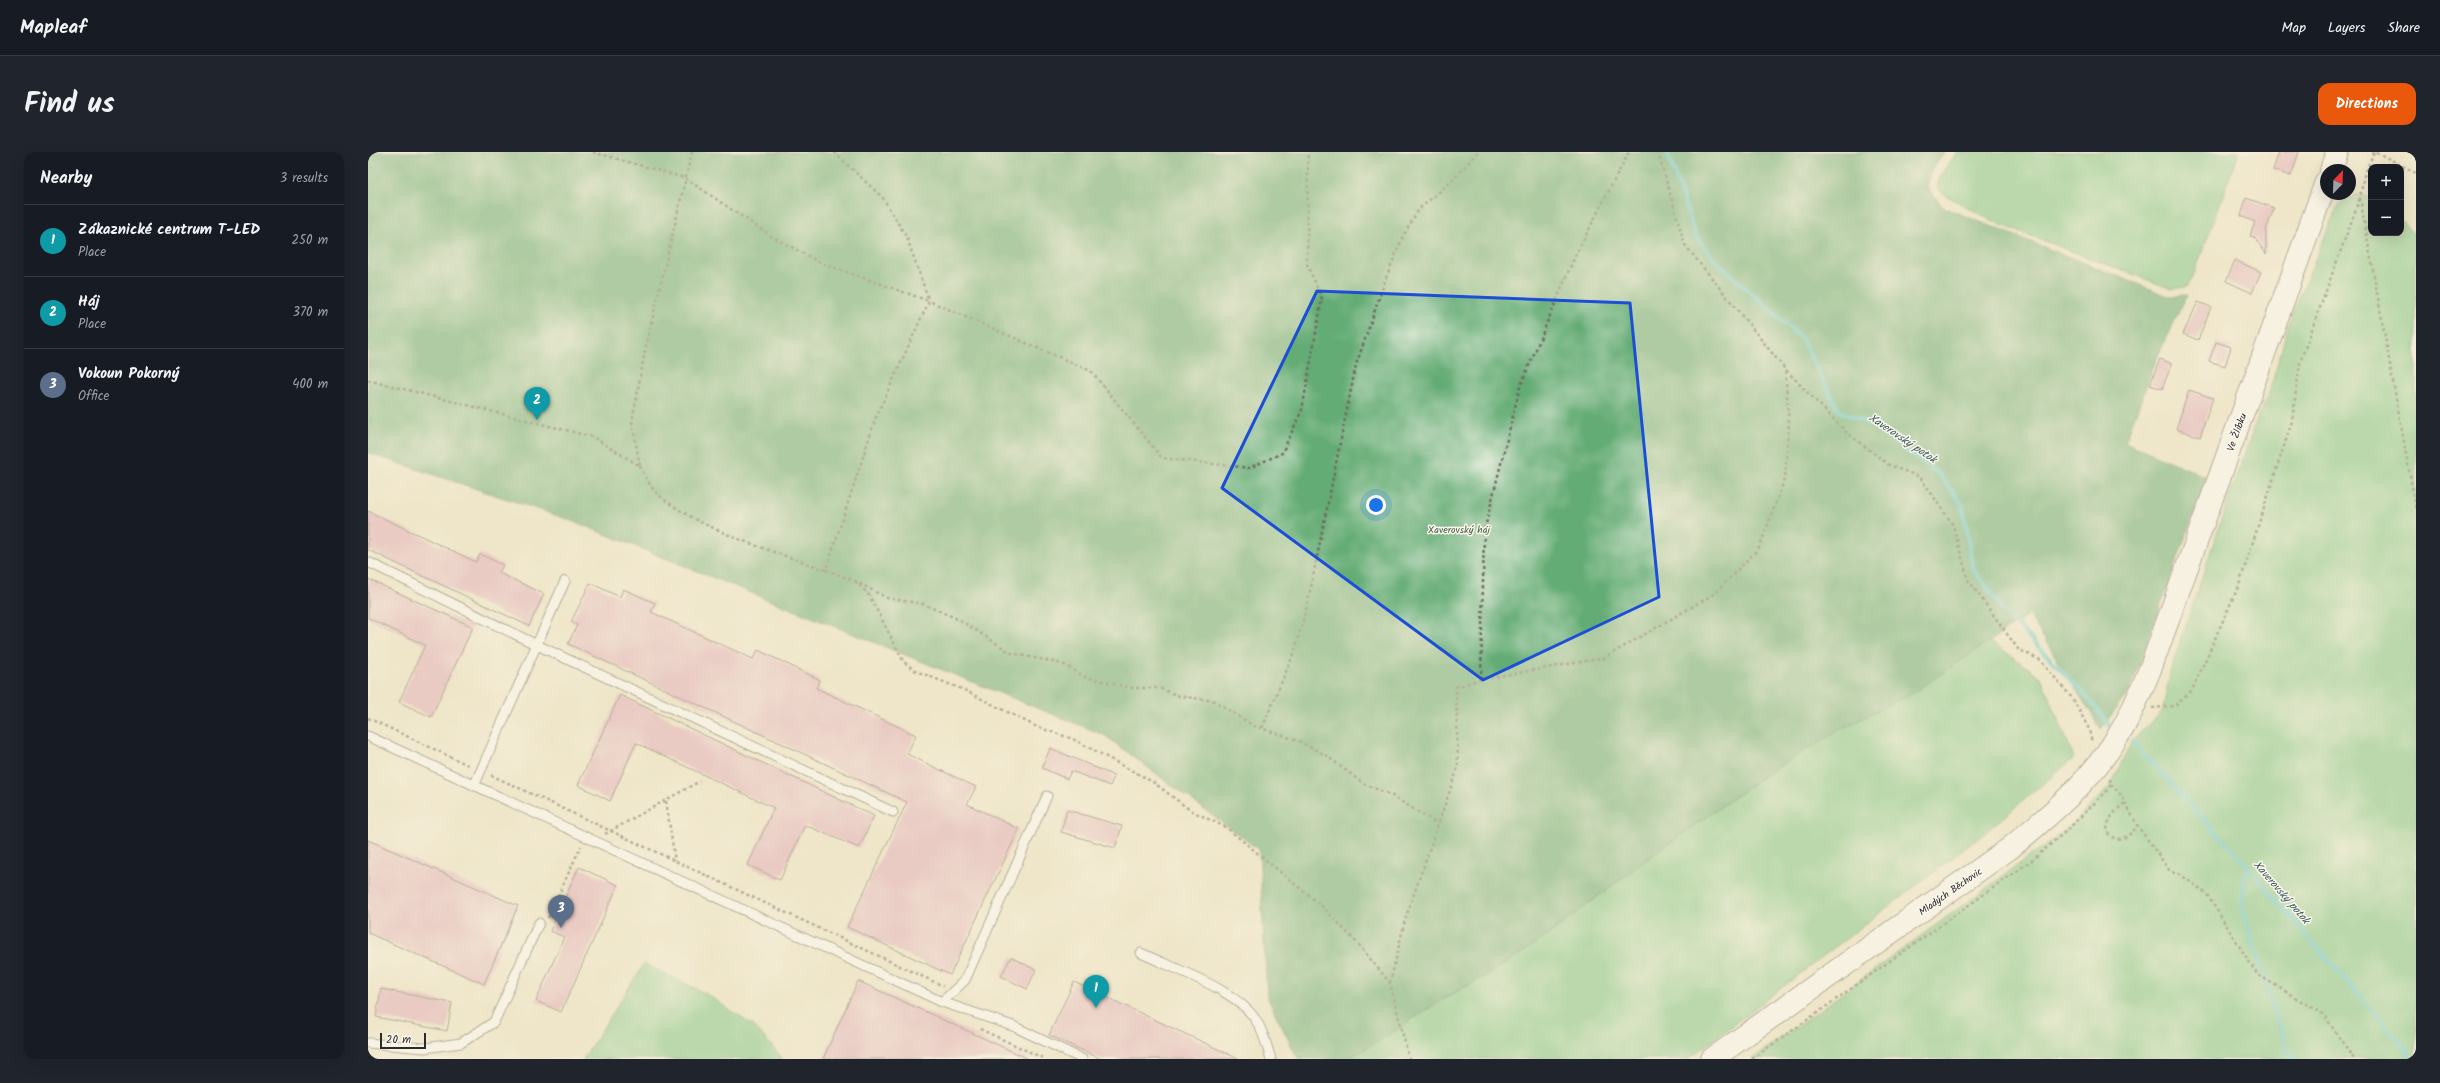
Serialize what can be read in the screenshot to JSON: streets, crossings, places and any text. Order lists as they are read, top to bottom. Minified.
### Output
{"streets":{"street":["Ve Žlíbku","Mladých Běchovic"]},"crossings":[["Ve Žlíbku","Mladých Běchovic"]],"water":["Xaverovský potok"],"parks":["Xaverovský háj"],"scale_bar":"20 m","north":"top right","page":{"header":"Mapleaf","nav":["Map","Layers","Share"],"title":"Find us","buttons":"Directions","heading":["Nearby","3 results"],"map_buttons":["+","−"],"list":[{"mark":"1","name":"Zákaznické centrum T-LED","note":"Place","value":"250 m"},{"mark":"2","name":"Háj","note":"Place","value":"370 m"},{"mark":"3","name":"Vokoun Pokorný","note":"Office","value":"400 m"}],"pins":["2","3","1"],"scale":"20 m"}}
